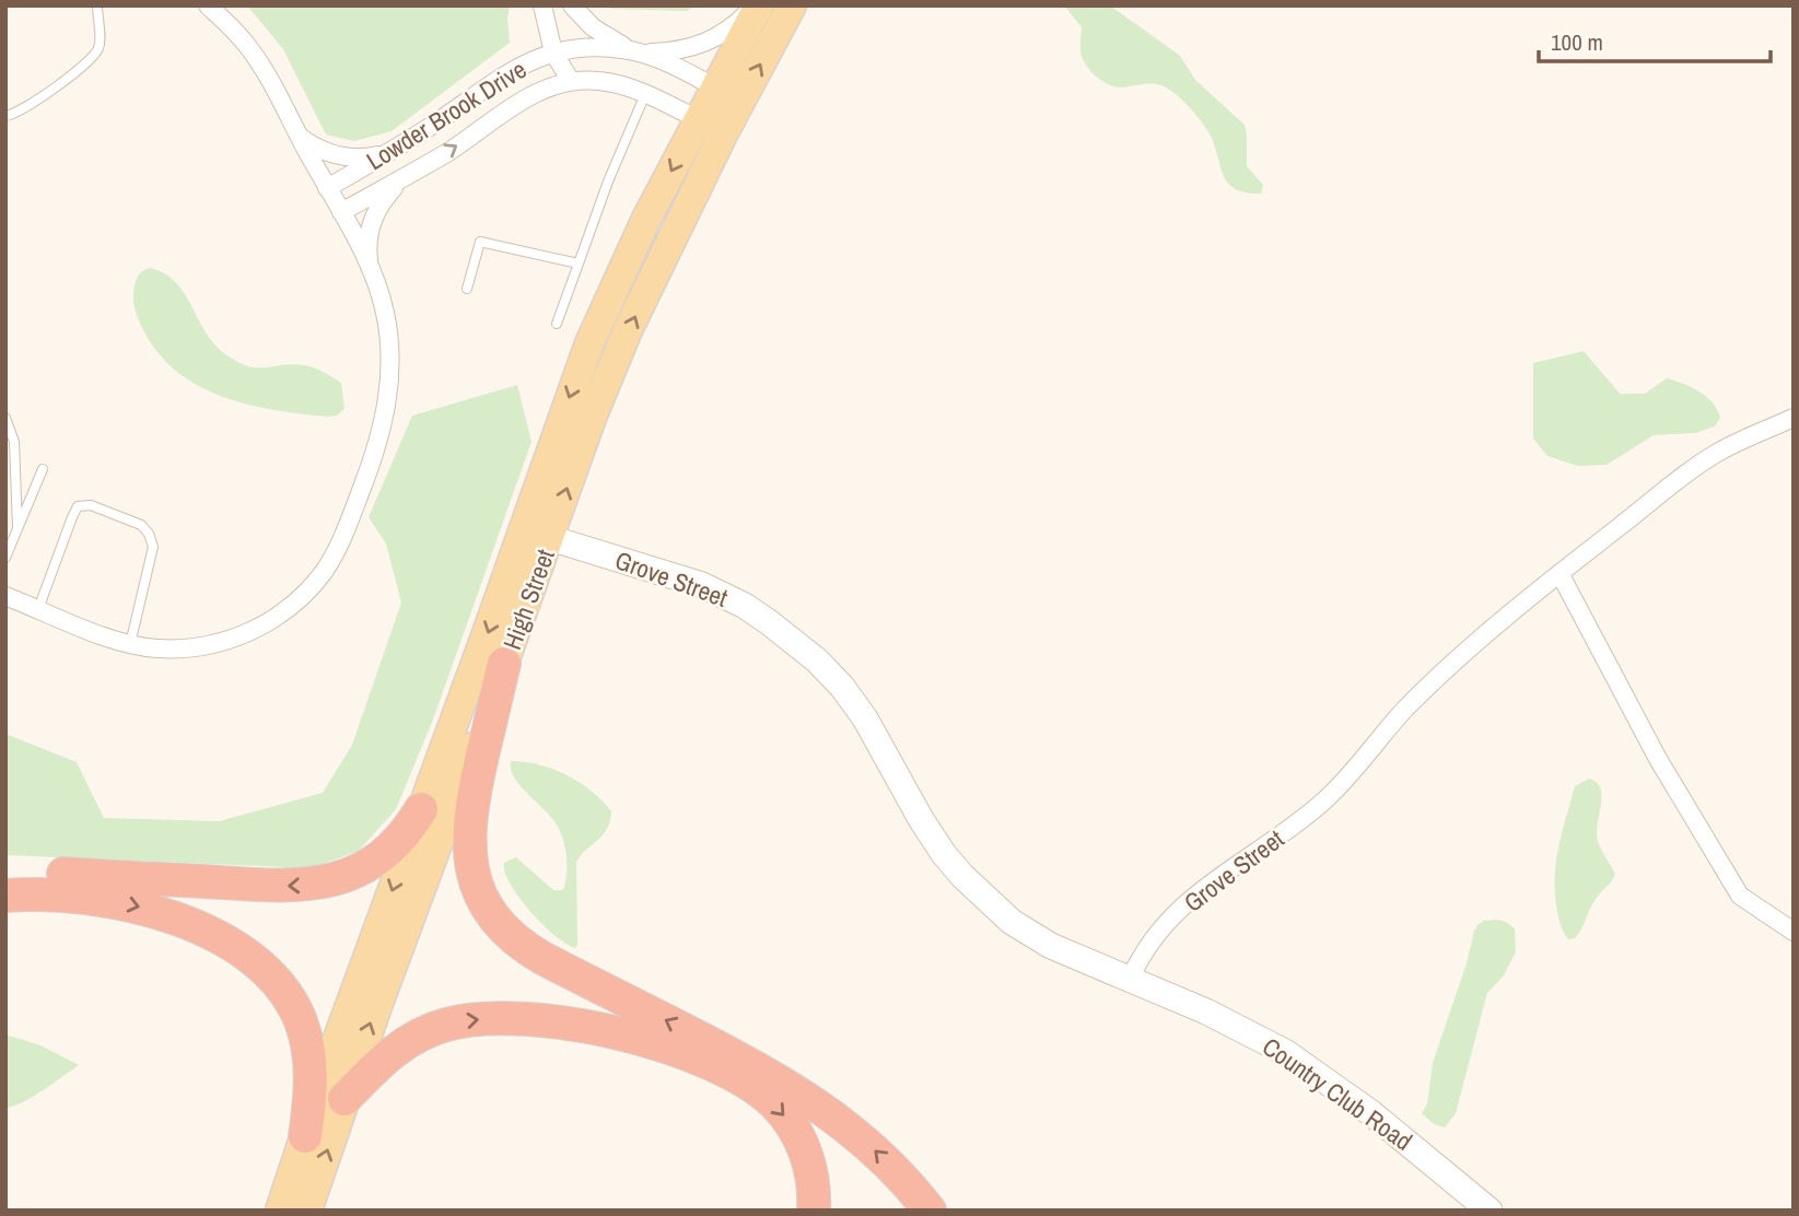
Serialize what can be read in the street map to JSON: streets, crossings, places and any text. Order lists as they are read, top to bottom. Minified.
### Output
{"streets":{"main road":["High Street"],"street":["Lowder Brook Drive","Grove Street","Country Club Road"]},"crossings":[["Lowder Brook Drive","High Street"],["Grove Street","High Street"],["Grove Street","Country Club Road"]],"scale_bar":"100 m"}
